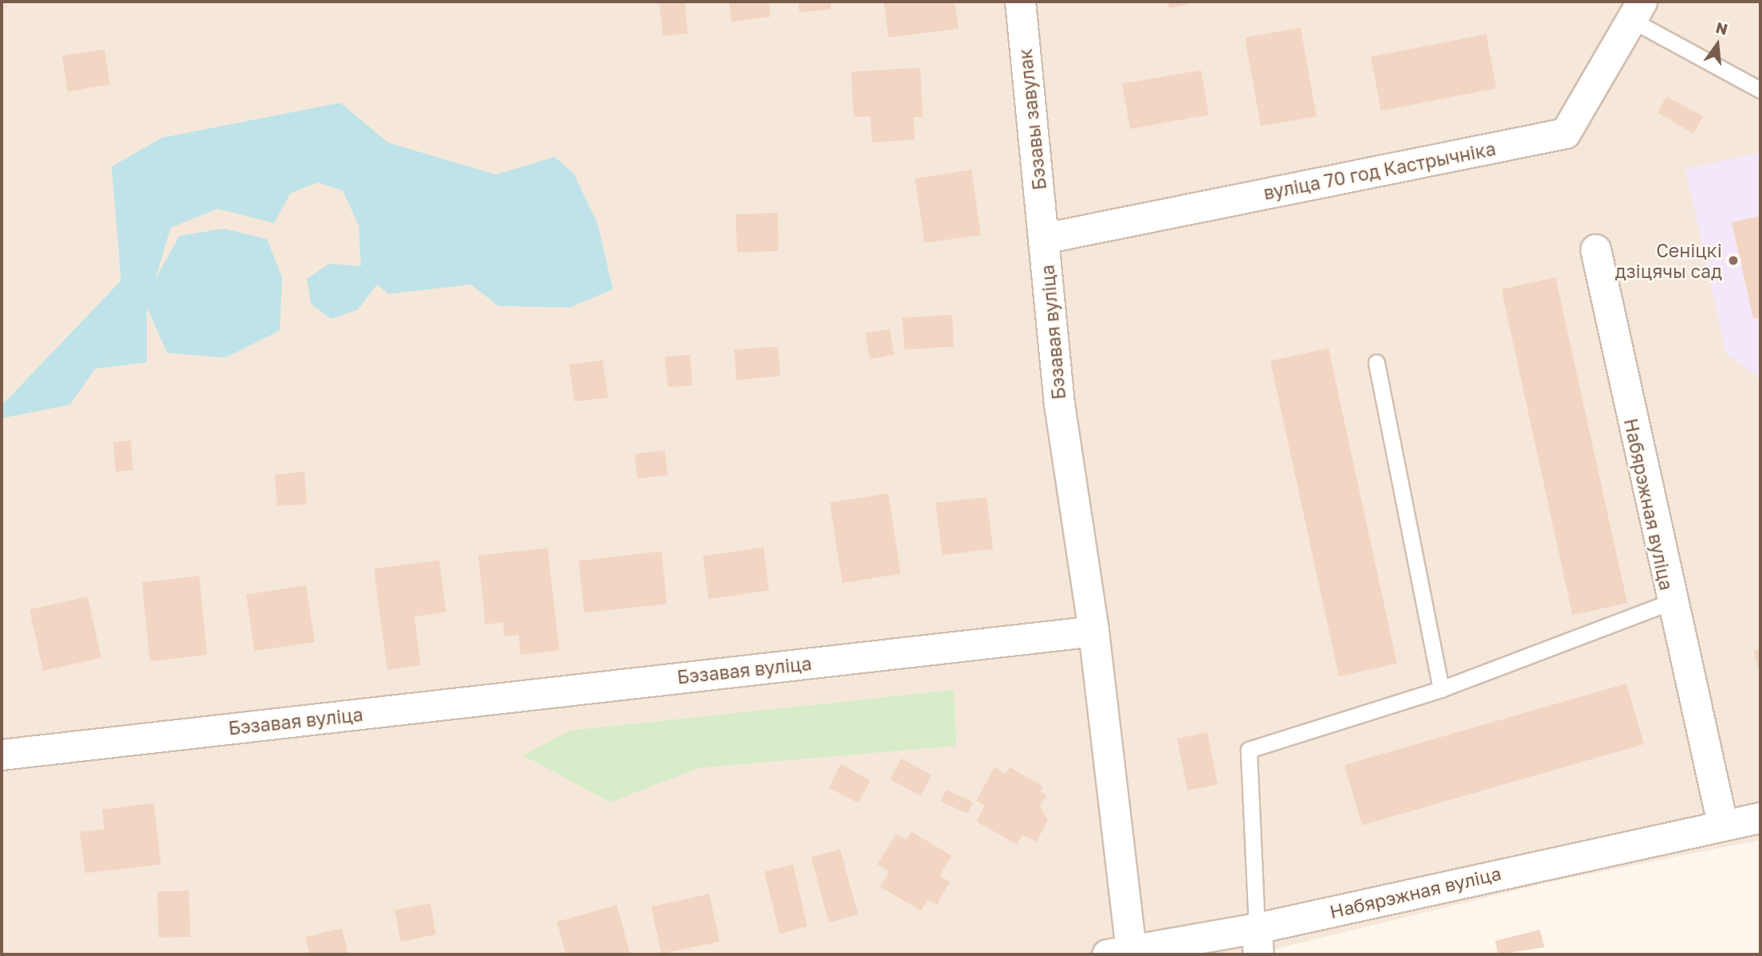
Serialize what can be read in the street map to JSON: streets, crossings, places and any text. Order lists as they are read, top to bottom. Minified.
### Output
{"streets":{"street":["Бэзавы завулак","вуліца 70 год Кастрычніка","Бэзавая вуліца","Набярэжная вуліца"]},"crossings":[["Бэзавы завулак","вуліца 70 год Кастрычніка"],["Бэзавы завулак","Бэзавая вуліца"],["вуліца 70 год Кастрычніка","Бэзавая вуліца"]],"places":["Сеніцкі дзіцячы сад"],"north":"top"}
